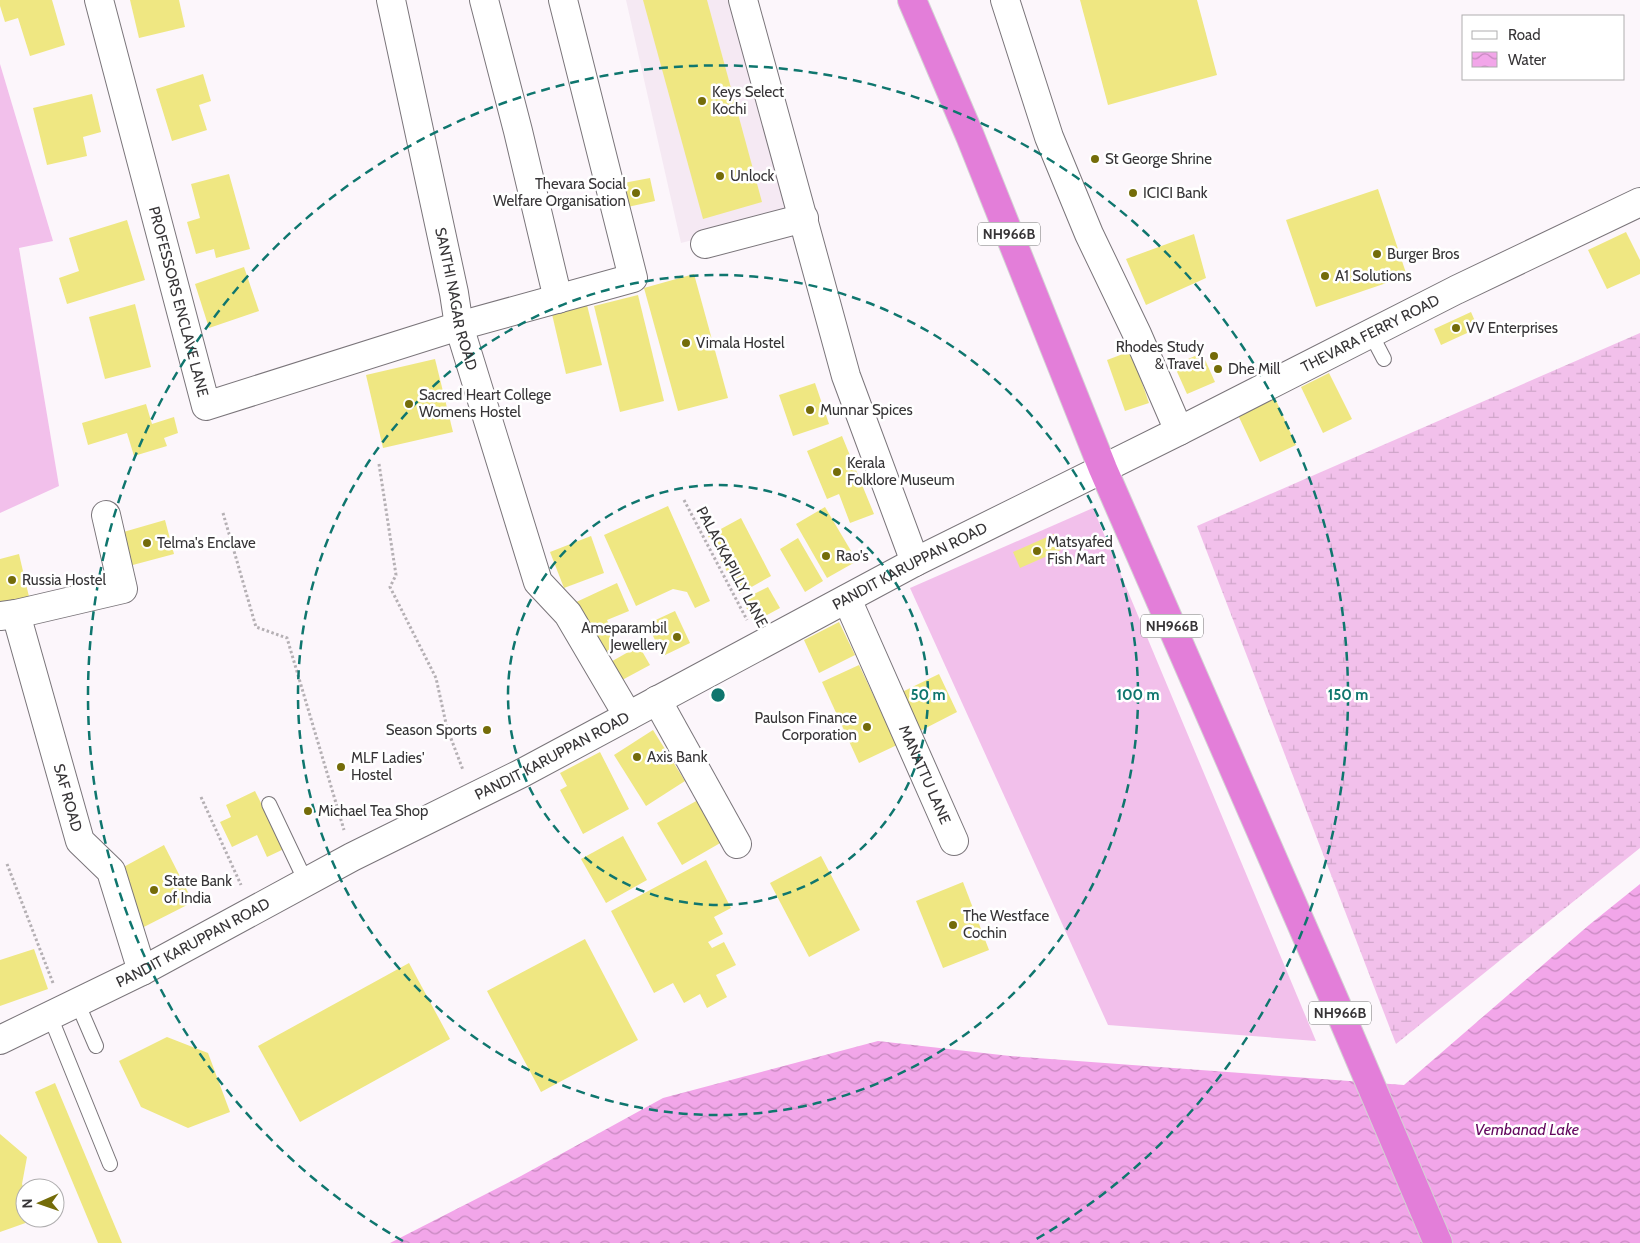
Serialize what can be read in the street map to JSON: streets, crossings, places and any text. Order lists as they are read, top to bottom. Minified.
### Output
{"streets":{"highway":["NH966B"],"street":["SANTHI NAGAR ROAD","PROFESSORS ENCLAVE LANE","THEVARA FERRY ROAD","PANDIT KARUPPAN ROAD","MANATTU LANE","SAF ROAD"],"path":["PALACKAPILLY LANE"]},"crossings":[["NH966B","THEVARA FERRY ROAD"],["NH966B","PANDIT KARUPPAN ROAD"],["SANTHI NAGAR ROAD","PROFESSORS ENCLAVE LANE"],["SANTHI NAGAR ROAD","PANDIT KARUPPAN ROAD"],["THEVARA FERRY ROAD","PANDIT KARUPPAN ROAD"],["PANDIT KARUPPAN ROAD","PALACKAPILLY LANE"],["PANDIT KARUPPAN ROAD","MANATTU LANE"],["PANDIT KARUPPAN ROAD","SAF ROAD"]],"water":["Vembanad Lake"],"places":["Keys Select Kochi","St George Shrine","Unlock","Thevara Social Welfare Organisation","ICICI Bank","Burger Bros","A1 Solutions","VV Enterprises","Vimala Hostel","Rhodes Study & Travel","Dhe Mill","Sacred Heart College Womens Hostel","Munnar Spices","Kerala Folklore Museum","Telma's Enclave","Matsyafed Fish Mart","Rao's","Russia Hostel","Ameparambil Jewellery","Paulson Finance Corporation","Season Sports","Axis Bank","MLF Ladies' Hostel","Michael Tea Shop","State Bank of India","The Westface Cochin"],"legend":["Road","Water"],"north":"left","rings":["50 m","100 m","150 m"]}
